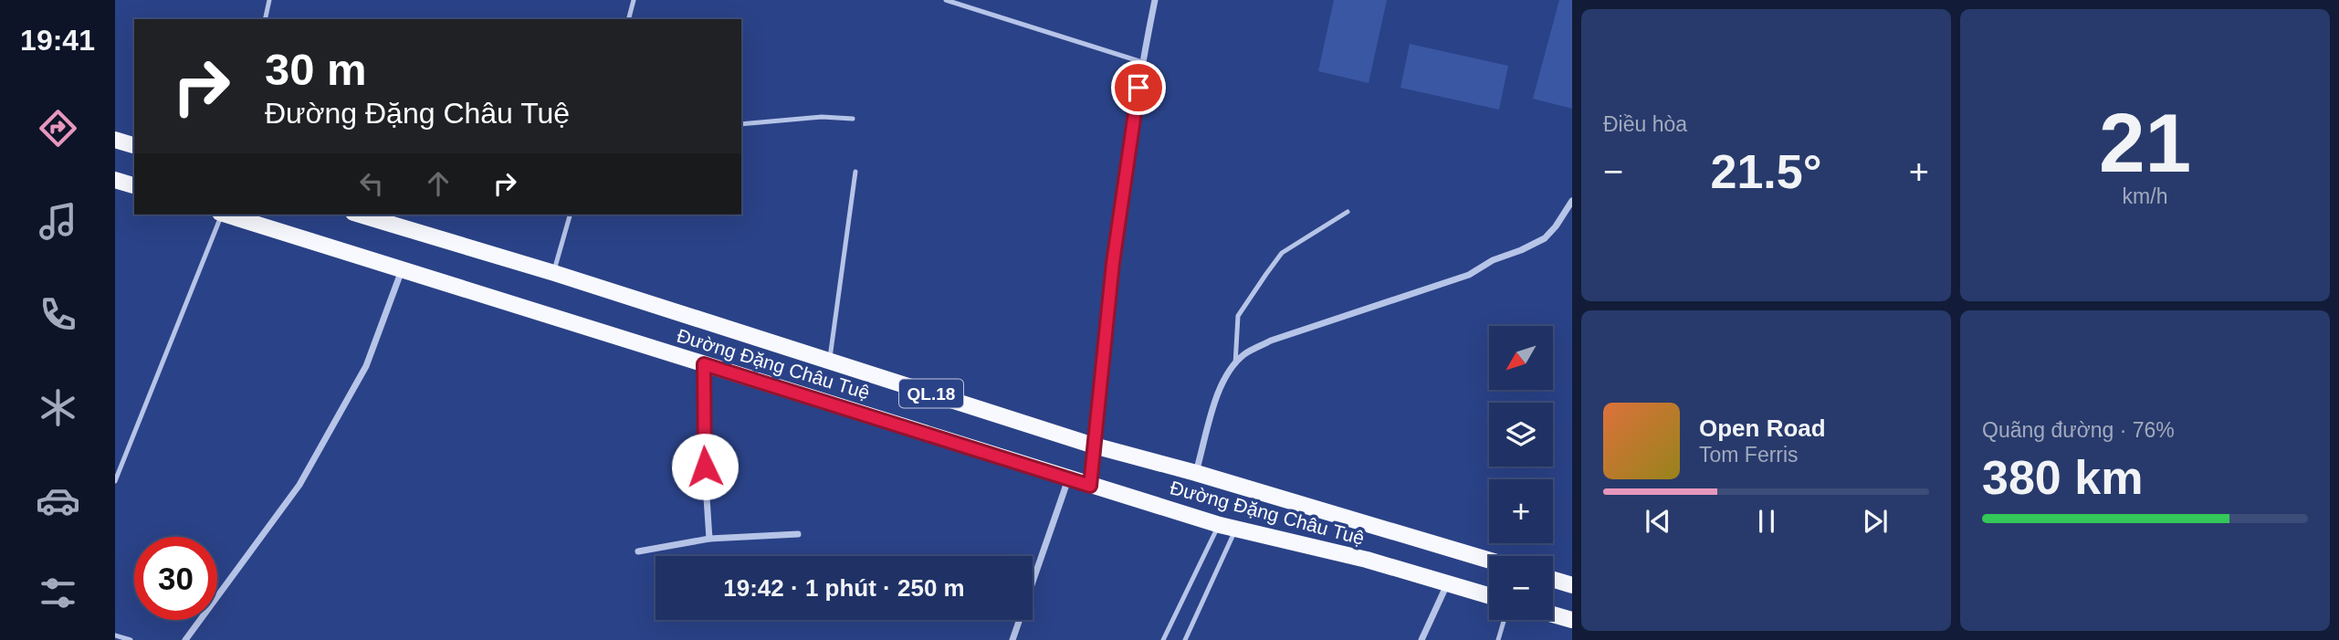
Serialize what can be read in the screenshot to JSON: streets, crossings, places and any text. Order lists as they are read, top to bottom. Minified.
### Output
{"streets":{"main road":["Đường Đặng Châu Tuệ","QL.18"]},"north":"bottom left","page":{"tabs":"19:41","tile":["Điều hòa",["21","km/h"],["Quãng đường · 76%","380 km"]],"turn":["30 m","Đường Đặng Châu Tuệ"],"heat":["−","21.5°","+"],"map_buttons":["+","−"],"song":["Open Road","Tom Ferris"],"limit":"30","trip":"19:42 · 1 phút · 250 m"}}
